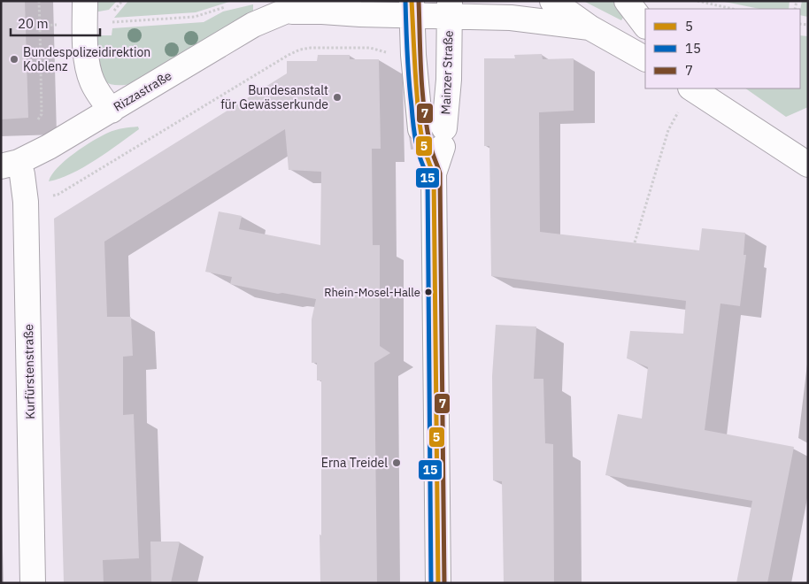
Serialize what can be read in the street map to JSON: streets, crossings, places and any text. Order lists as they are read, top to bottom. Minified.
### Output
{"streets":{"street":["Mainzer Straße","Rizzastraße","Kurfürstenstraße"]},"crossings":[["Mainzer Straße","Rizzastraße"],["Rizzastraße","Kurfürstenstraße"]],"places":["Bundespolizeidirektion Koblenz","Bundesanstalt für Gewässerkunde","Rhein-Mosel-Halle","Erna Treidel"],"lines":["transit line 5","transit line 15","transit line 7"],"legend":["5","15","7"],"scale_bar":"20 m"}
